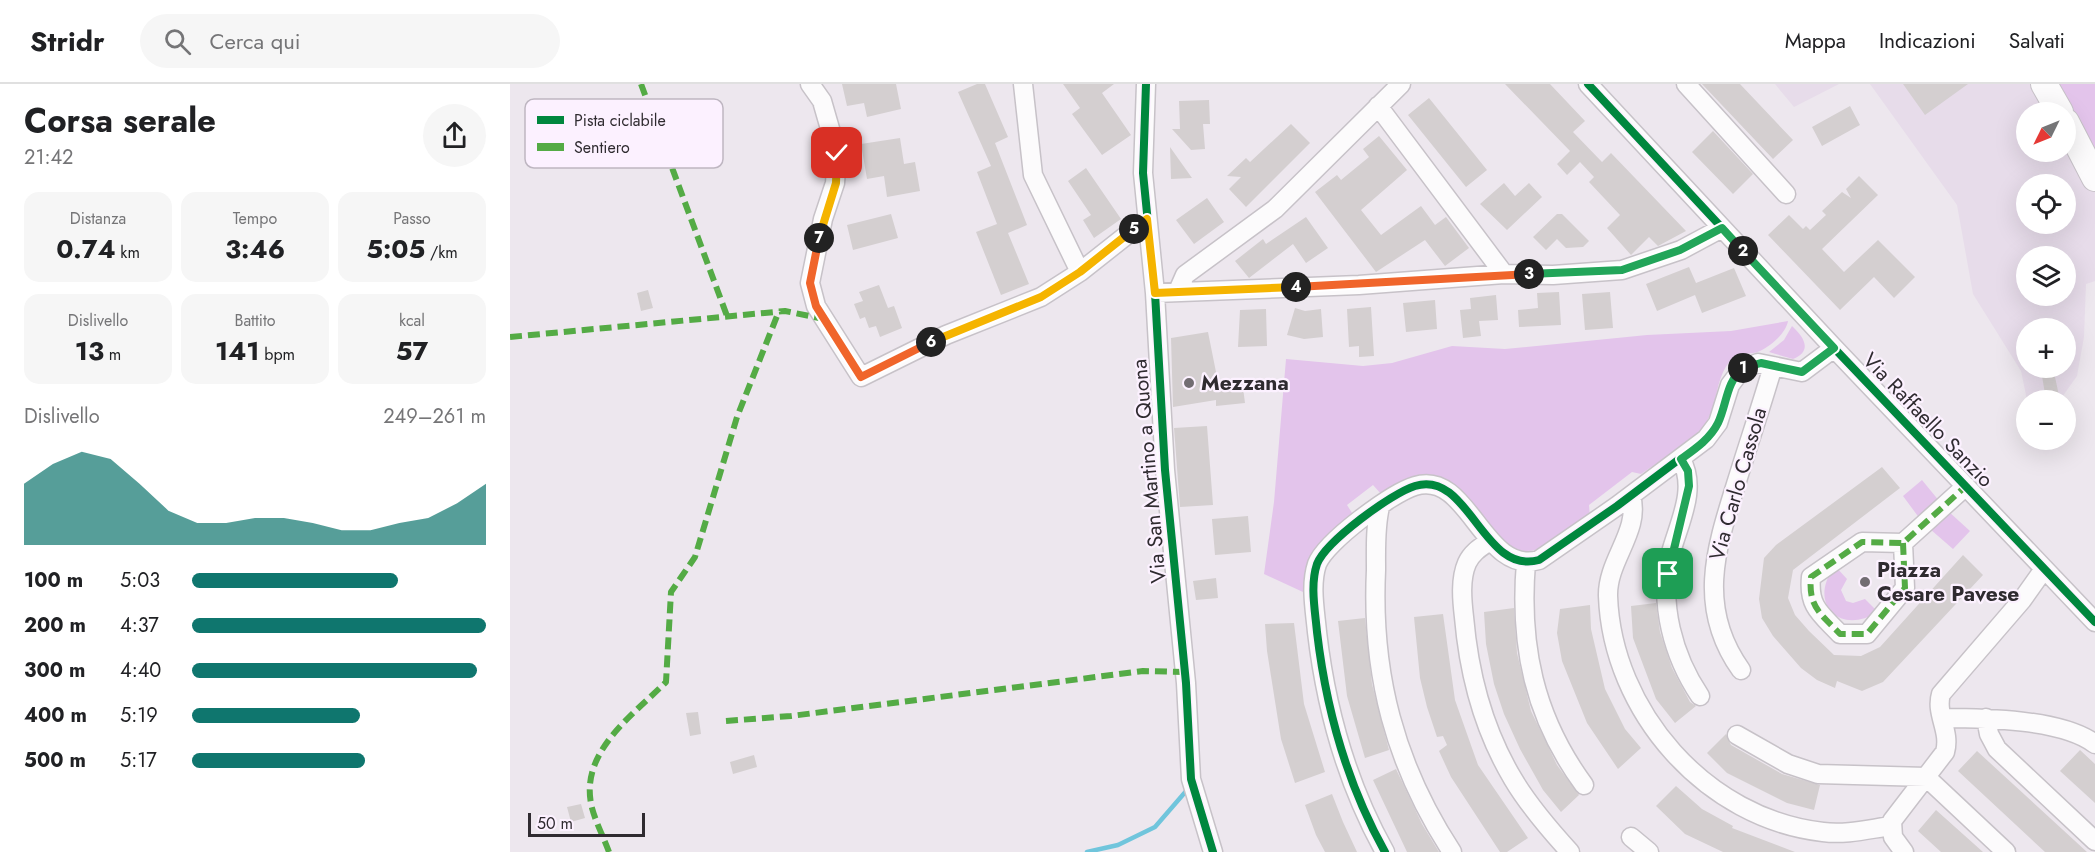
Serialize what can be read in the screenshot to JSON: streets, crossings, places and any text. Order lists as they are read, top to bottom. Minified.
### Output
{"streets":{"street":["Via Raffaello Sanzio","Via San Martino a Quona","Via Carlo Cassola"]},"crossings":[["Via Raffaello Sanzio","Via Carlo Cassola"]],"places":["Mezzana","Piazza Cesare Pavese"],"legend":["Pista ciclabile","Sentiero"],"scale_bar":"50 m","north":"bottom left","page":{"header":"Stridr","search":"Cerca qui","nav":["Mappa","Indicazioni","Salvati"],"heading":["Corsa serale","21:42"],"map_buttons":["+","−"],"stats":[["Distanza","0.74 km"],["Tempo","3:46"],["Passo","5:05 /km"],["Dislivello","13 m"],["Battito","141 bpm"],["kcal","57"]],"pins":["5","7","2","3","4","6","1"],"chart":["Dislivello","249–261 m"],"list":[{"name":"100 m","note":"5:03"},{"name":"200 m","note":"4:37"},{"name":"300 m","note":"4:40"},{"name":"400 m","note":"5:19"},{"name":"500 m","note":"5:17"}],"scale":"50 m"}}
